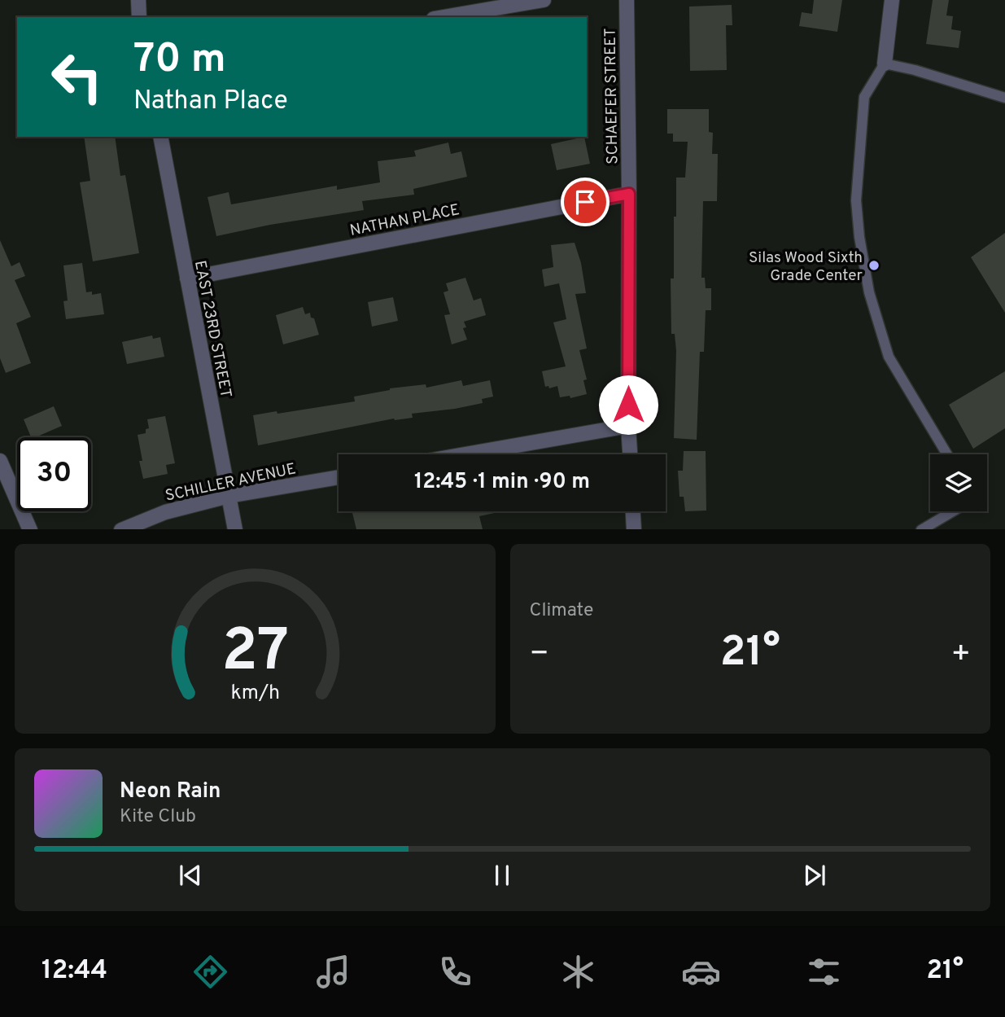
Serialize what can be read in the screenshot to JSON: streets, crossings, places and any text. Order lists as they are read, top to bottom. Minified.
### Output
{"streets":{"street":["SCHAEFER STREET","NATHAN PLACE","EAST 23RD STREET","SCHILLER AVENUE"]},"crossings":[["SCHAEFER STREET","NATHAN PLACE"],["NATHAN PLACE","EAST 23RD STREET"],["EAST 23RD STREET","SCHILLER AVENUE"]],"places":["Silas Wood Sixth Grade Center"],"page":{"turn":["70 m","Nathan Place"],"limit":"30","trip":"12:45 · 1 min · 90 m","tile":"Climate","heat":["−","21°","+"],"song":["Neon Rain","Kite Club"],"tabs":["12:44","21°"],"gauge":["27","km/h"]}}
